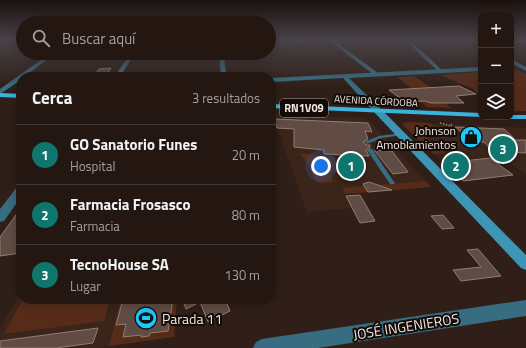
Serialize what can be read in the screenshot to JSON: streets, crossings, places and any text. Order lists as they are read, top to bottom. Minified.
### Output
{"streets":{"main road":["AVENIDA CÓRDOBA","RN1V09"],"street":["JOSÉ INGENIEROS"]},"places":{"shop":["Johnson Amoblamientos"],"sports":["Parada 11"]},"page":{"map_buttons":["+","−"],"search":"Buscar aquí","heading":["Cerca","3 resultados"],"list":[{"mark":"1","name":"GO Sanatorio Funes","note":"Hospital","value":"20 m"},{"mark":"2","name":"Farmacia Frosasco","note":"Farmacia","value":"80 m"},{"mark":"3","name":"TecnoHouse SA","note":"Lugar","value":"130 m"}],"pins":["3","1","2"]}}
